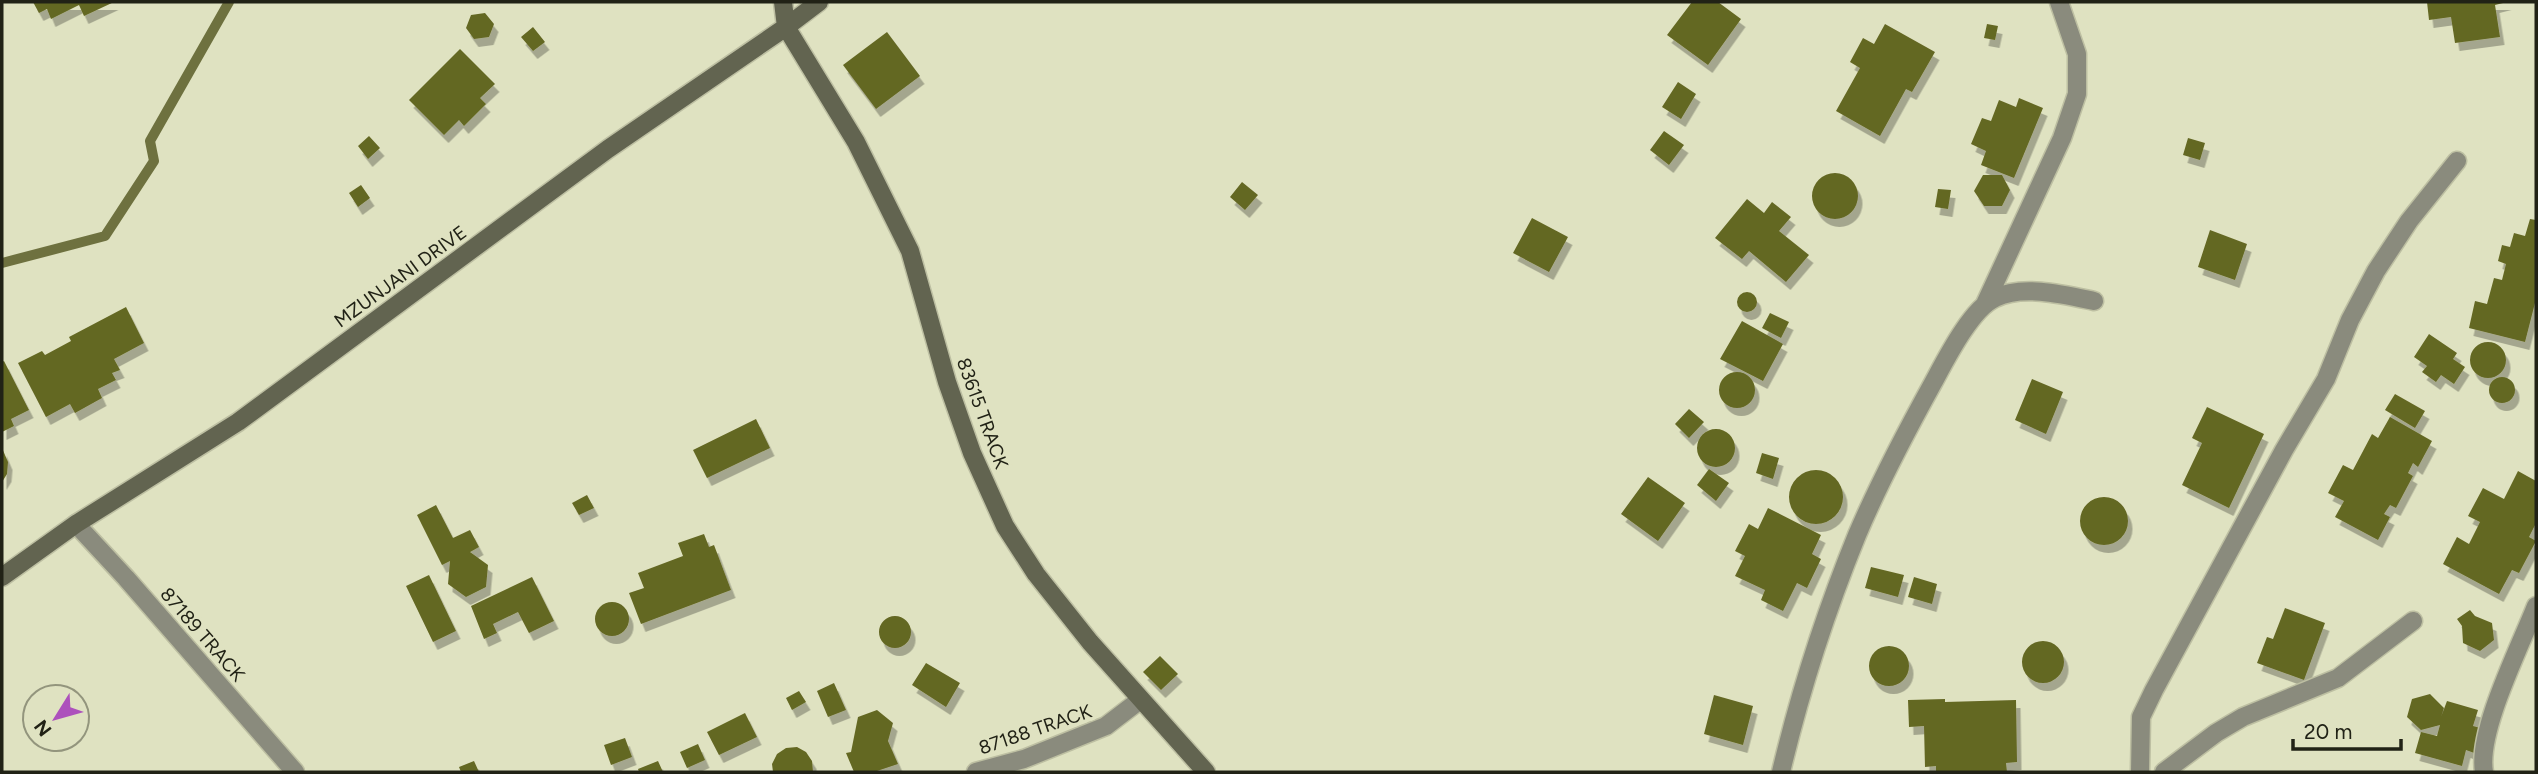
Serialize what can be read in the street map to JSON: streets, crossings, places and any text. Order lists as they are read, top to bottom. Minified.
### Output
{"streets":{"main road":["MZUNJANI DRIVE","83615 TRACK"],"street":["87189 TRACK","87188 TRACK"]},"crossings":[["MZUNJANI DRIVE","83615 TRACK"],["MZUNJANI DRIVE","87189 TRACK"],["83615 TRACK","87188 TRACK"]],"scale_bar":"20 m","north":"bottom left"}
